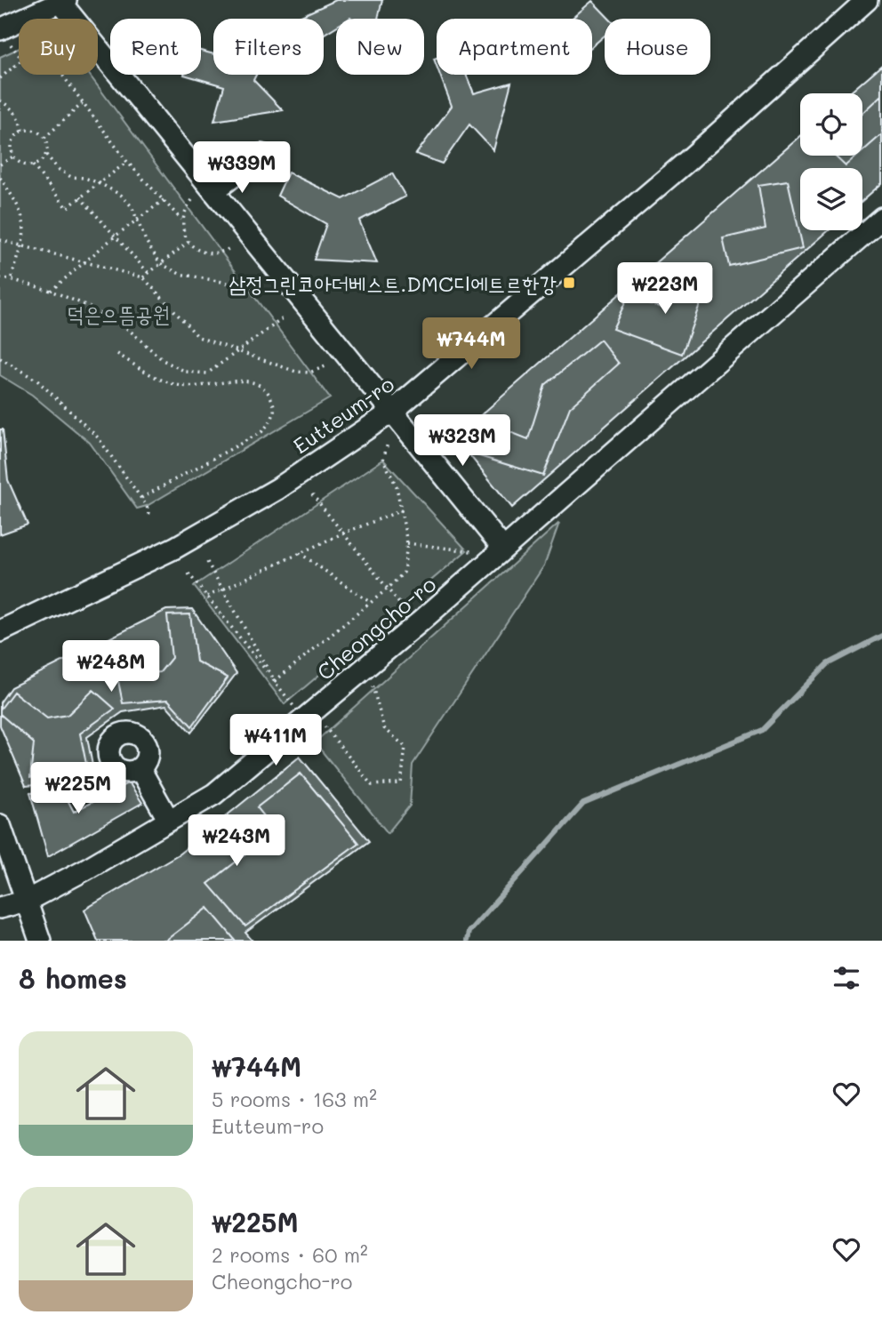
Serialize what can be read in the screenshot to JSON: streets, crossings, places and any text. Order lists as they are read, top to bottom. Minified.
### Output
{"streets":{"street":["Eutteum-ro","Cheongcho-ro"]},"parks":["덕은으뜸공원"],"places":{"transit":["삼정그린코아더베스트.DMC디에트르한강"]},"page":{"chip":["Buy","Rent","Filters","New","Apartment","House"],"price":["₩339M","₩223M","₩744M","₩323M","₩248M","₩411M","₩225M","₩243M"],"heading":"8 homes","list":[{"name":"₩744M","note":"5 rooms · 163 m² · Eutteum-ro"},{"name":"₩225M","note":"2 rooms · 60 m² · Cheongcho-ro"}]}}
